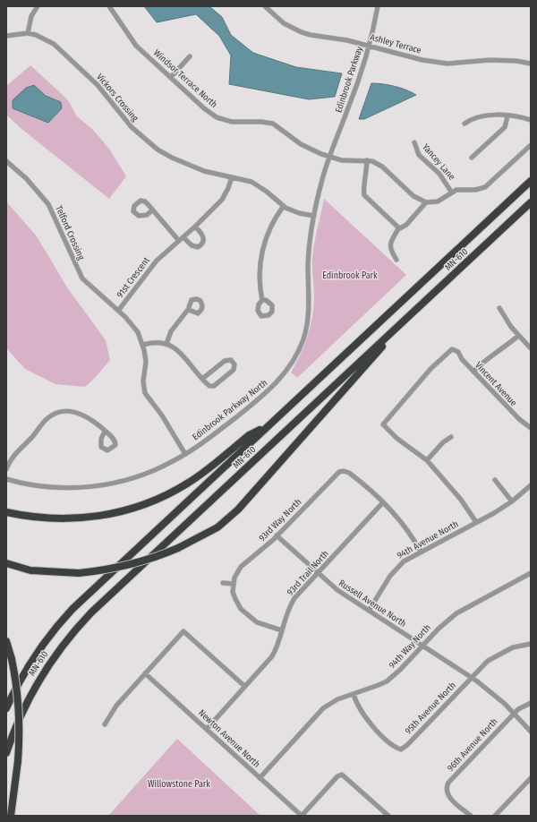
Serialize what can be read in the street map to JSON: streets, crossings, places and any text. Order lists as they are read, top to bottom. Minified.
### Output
{"streets":{"highway":["MN-610"],"street":["Ashley Terrace","Windsor Terrace North","Edinbrook Parkway","Vickors Crossing","Yancey Lane","Telford Crossing","91st Crescent","Vincent Avenue","Edinbrook Parkway North","93rd Way North","94th Avenue North","93rd Trail North","Russell Avenue North","94th Way North","95th Avenue North","Newton Avenue North","96th Avenue North"]},"crossings":[["Ashley Terrace","Edinbrook Parkway"],["Windsor Terrace North","Edinbrook Parkway"],["Windsor Terrace North","Edinbrook Parkway North"],["Edinbrook Parkway","Edinbrook Parkway North"],["Vickors Crossing","91st Crescent"],["Vickors Crossing","Edinbrook Parkway North"],["Telford Crossing","91st Crescent"],["93rd Way North","93rd Trail North"],["93rd Way North","Russell Avenue North"],["94th Avenue North","Russell Avenue North"],["93rd Trail North","Russell Avenue North"],["93rd Trail North","Newton Avenue North"],["Russell Avenue North","94th Way North"],["Russell Avenue North","95th Avenue North"],["Russell Avenue North","96th Avenue North"],["94th Way North","95th Avenue North"],["94th Way North","Newton Avenue North"]],"parks":["Edinbrook Park","Willowstone Park"]}
